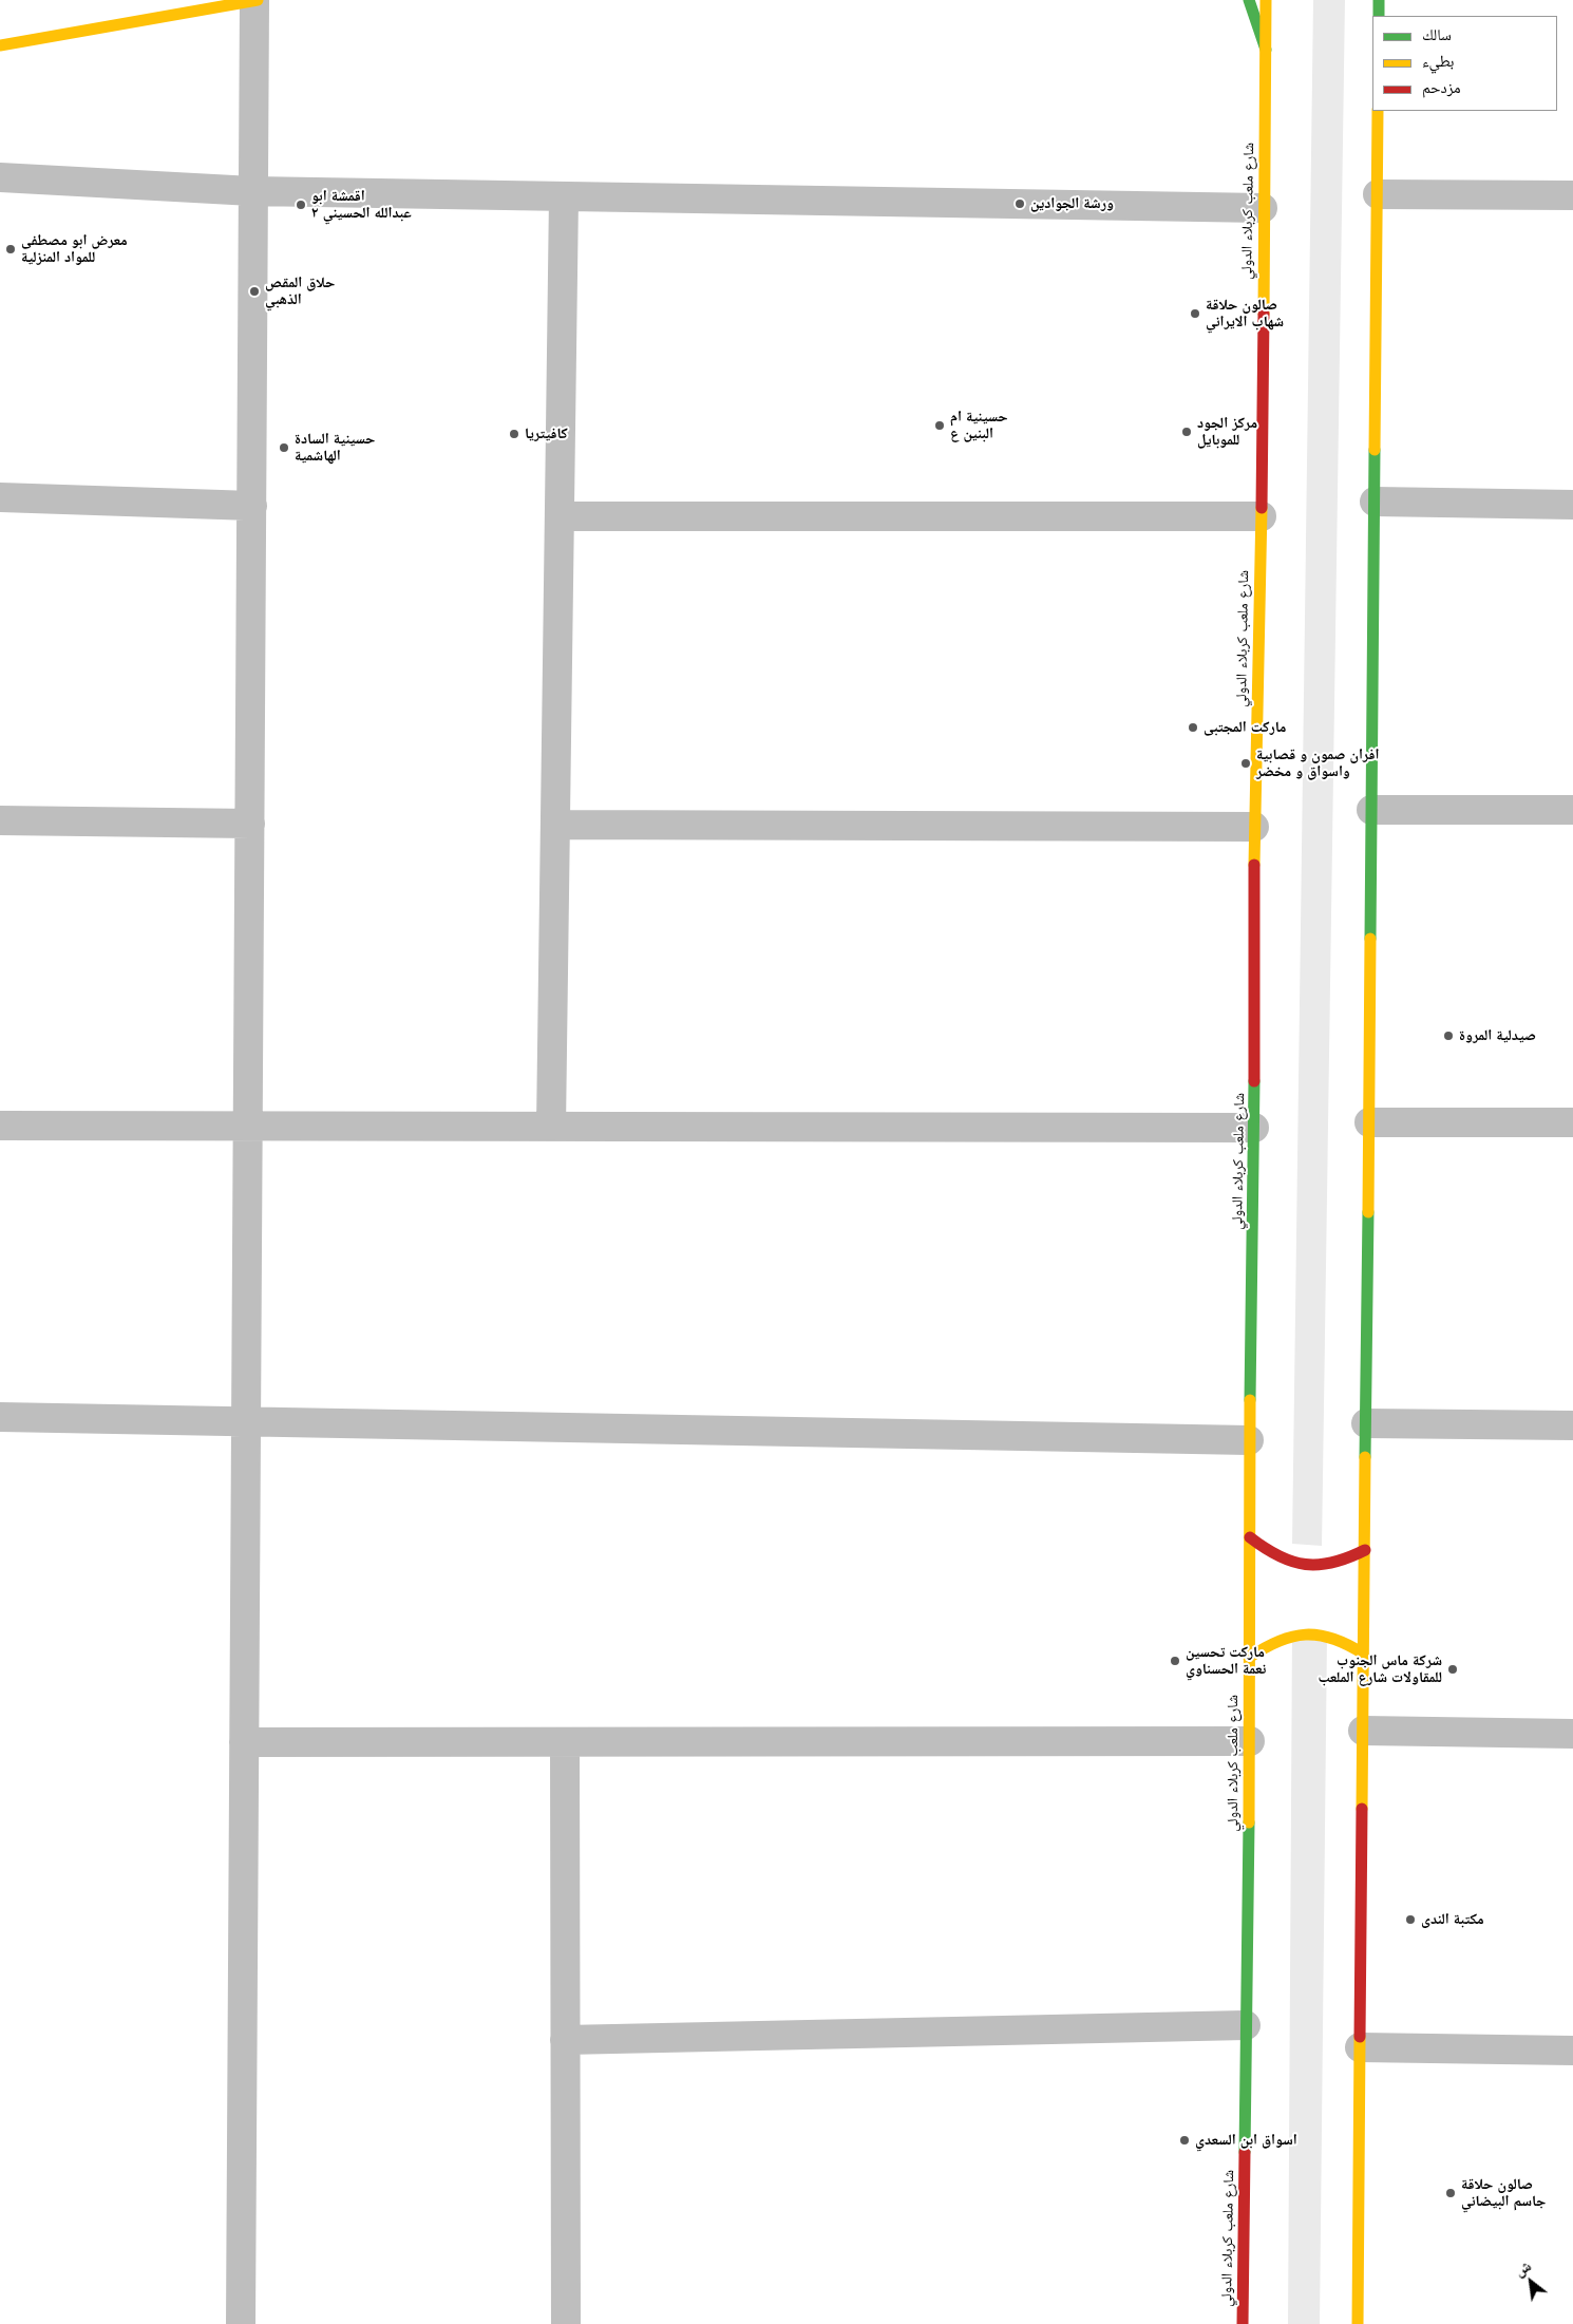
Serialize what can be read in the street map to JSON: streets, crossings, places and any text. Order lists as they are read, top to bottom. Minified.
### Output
{"streets":{"main road":["شارع ملعب كربلاء الدولي"]},"places":["ورشة الجوادين","اقمشة ابو عبدالله الحسيني ٢","معرض ابو مصطفى للمواد المنزلية","حلاق المقص الذهبي","صالون حلاقة شهاب الايراني","حسينية ام البنين ع","مركز الجود للموبايل","كافيتريا","حسينية السادة الهاشمية","ماركت المجتبى","افران صمون و قصابية واسواق و مخضر","صيدلية المروة","ماركت تحسين نعمة الحسناوي","شركة ماس الجنوب للمقاولات شارع الملعب","مكتبة الندى","اسواق ابن السعدي","صالون حلاقة جاسم البيضاني"],"legend":["سالك","بطيء","مزدحم"],"north":"top left"}
